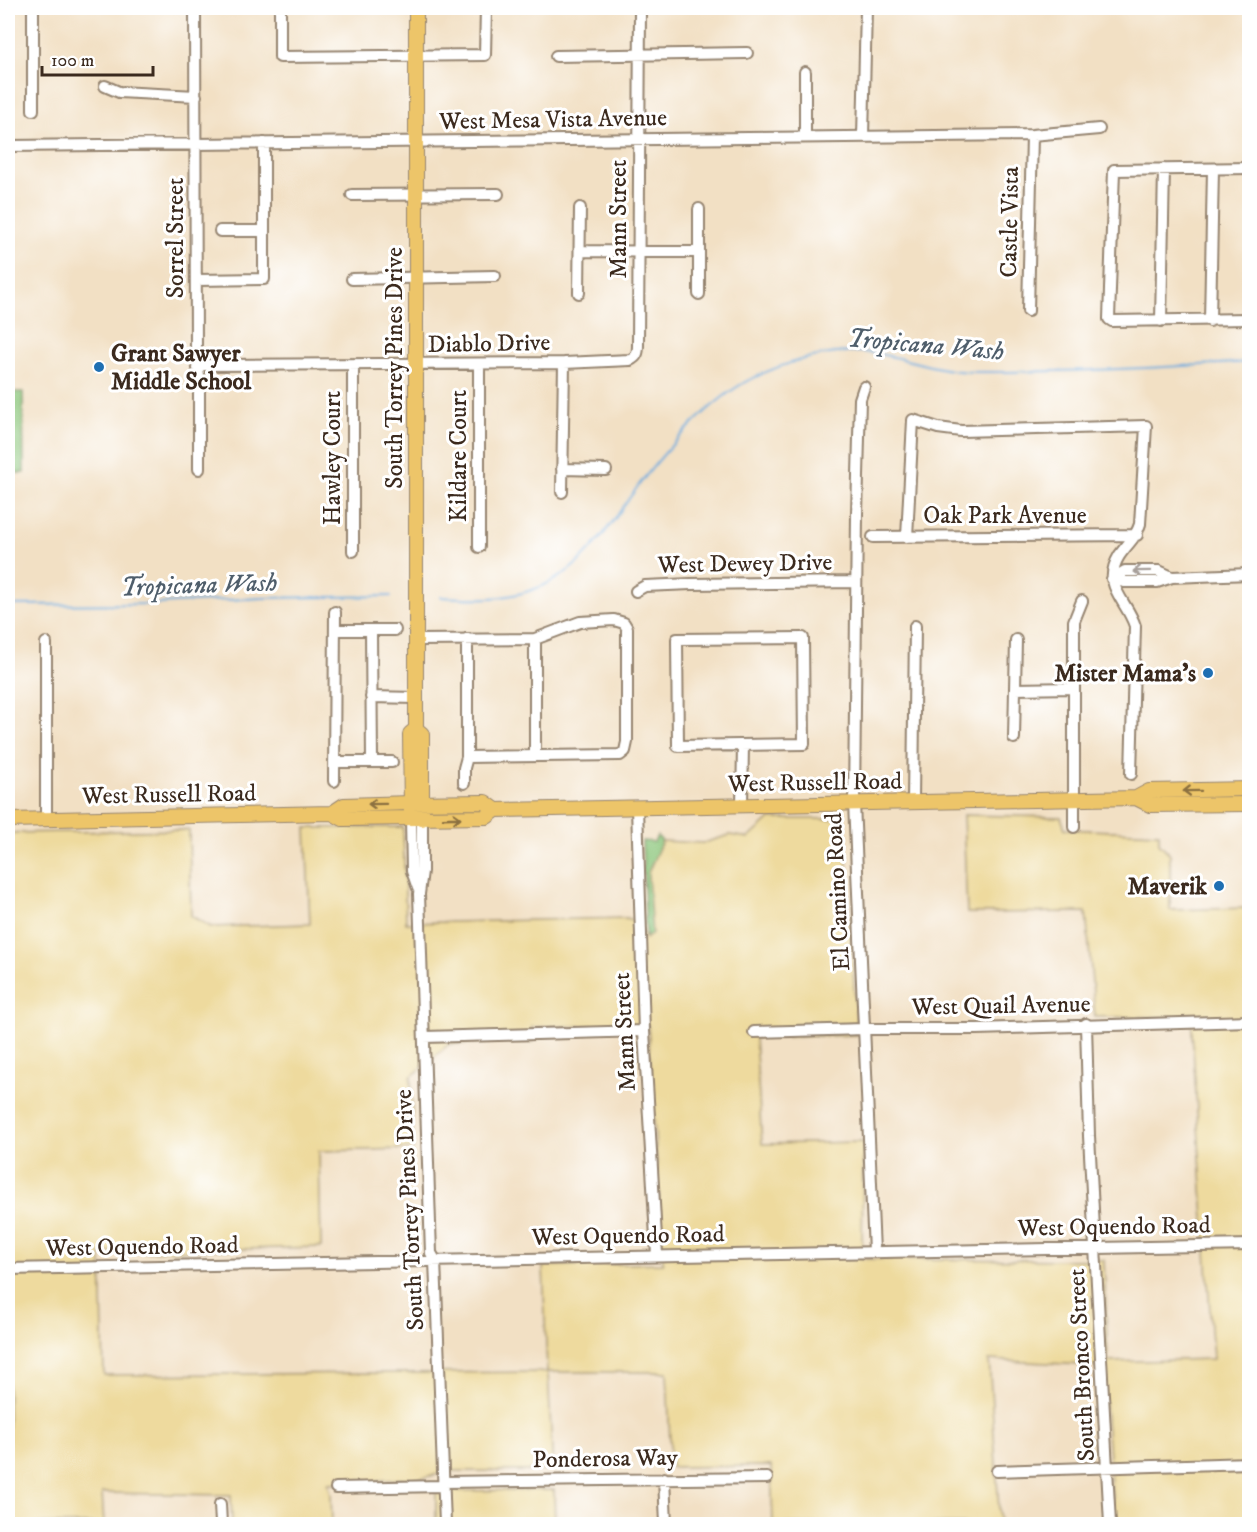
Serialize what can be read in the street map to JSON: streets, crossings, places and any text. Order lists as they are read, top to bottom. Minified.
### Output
{"streets":{"main road":["South Torrey Pines Drive","West Russell Road"],"street":["West Mesa Vista Avenue","Mann Street","Castle Vista","Sorrel Street","Diablo Drive","Kildare Court","Hawley Court","Oak Park Avenue","West Dewey Drive","El Camino Road","West Quail Avenue","West Oquendo Road","South Bronco Street","Ponderosa Way"]},"crossings":[["West Mesa Vista Avenue","Mann Street"],["West Mesa Vista Avenue","Castle Vista"],["West Mesa Vista Avenue","Sorrel Street"],["West Mesa Vista Avenue","South Torrey Pines Drive"],["Mann Street","Diablo Drive"],["Mann Street","West Russell Road"],["Mann Street","West Oquendo Road"],["Sorrel Street","Diablo Drive"],["Diablo Drive","South Torrey Pines Drive"],["Diablo Drive","Kildare Court"],["Diablo Drive","Hawley Court"],["South Torrey Pines Drive","West Russell Road"],["South Torrey Pines Drive","West Oquendo Road"],["South Torrey Pines Drive","Ponderosa Way"],["West Dewey Drive","El Camino Road"],["West Russell Road","El Camino Road"],["El Camino Road","West Quail Avenue"],["El Camino Road","West Oquendo Road"],["West Quail Avenue","South Bronco Street"],["West Oquendo Road","South Bronco Street"]],"water":["Tropicana Wash"],"places":["Grant Sawyer Middle School","Mister Mama's","Maverik"],"scale_bar":"100 m"}
